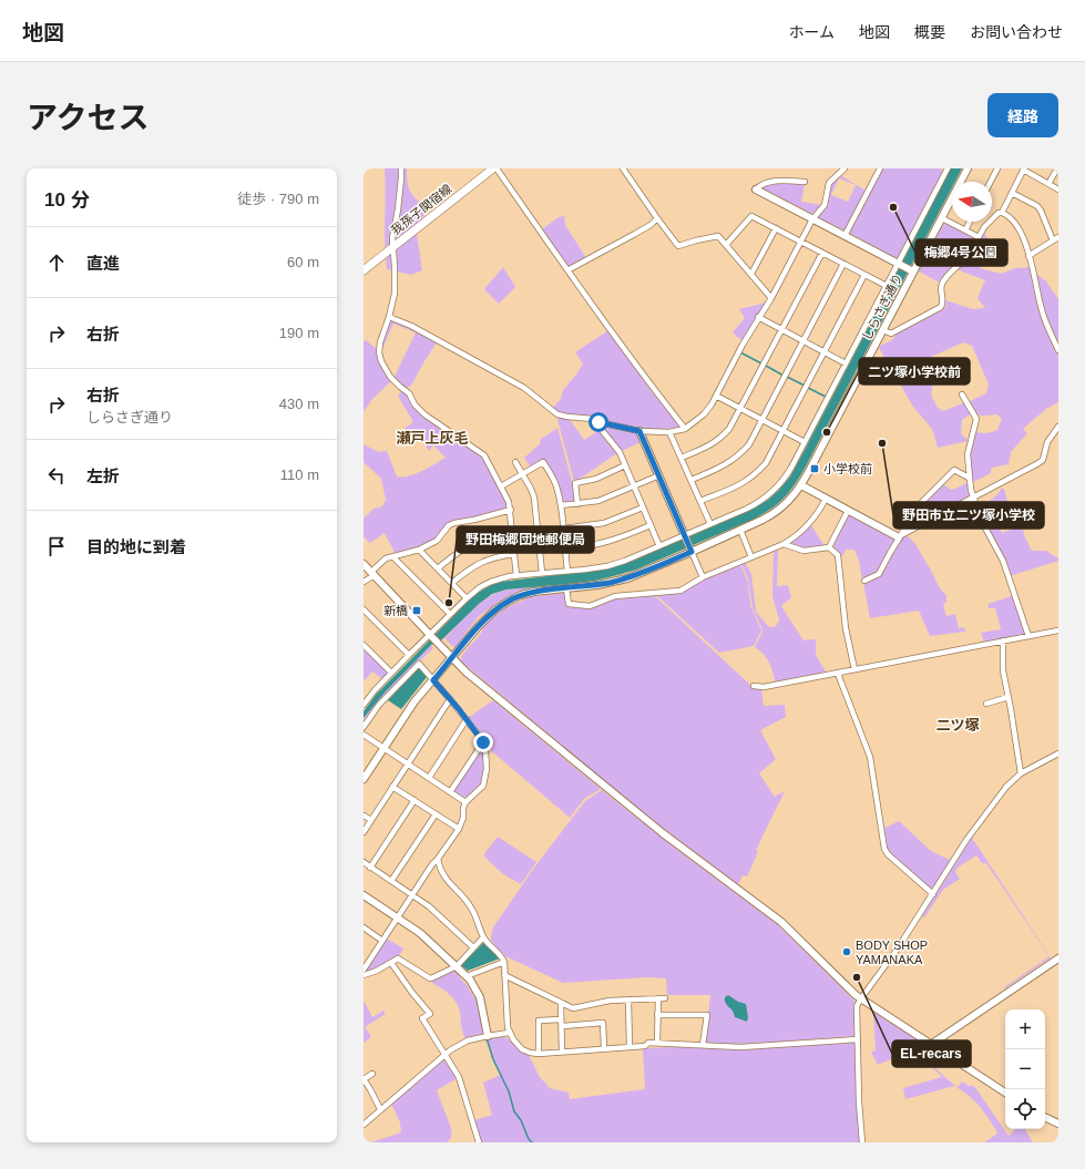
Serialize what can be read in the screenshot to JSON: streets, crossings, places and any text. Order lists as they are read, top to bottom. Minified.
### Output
{"streets":{"main road":["我孫子関宿線"],"street":["しらさぎ通り"]},"districts":["瀬戸上灰毛","二ツ塚"],"places":{"other":["梅郷4号公園","二ツ塚小学校前","野田市立二ツ塚小学校","野田梅郷団地郵便局","BODY SHOP YAMANAKA","EL-recars"],"transit":["小学校前","新橋"]},"north":"left","page":{"header":"地図","nav":["ホーム","地図","概要","お問い合わせ"],"title":"アクセス","buttons":"経路","heading":["10 分","徒歩 · 790 m"],"list":[["直進","60 m"],["右折","190 m"],["右折","しらさぎ通り","430 m"],["左折","110 m"],"目的地に到着"],"map_buttons":["+","−"]}}
